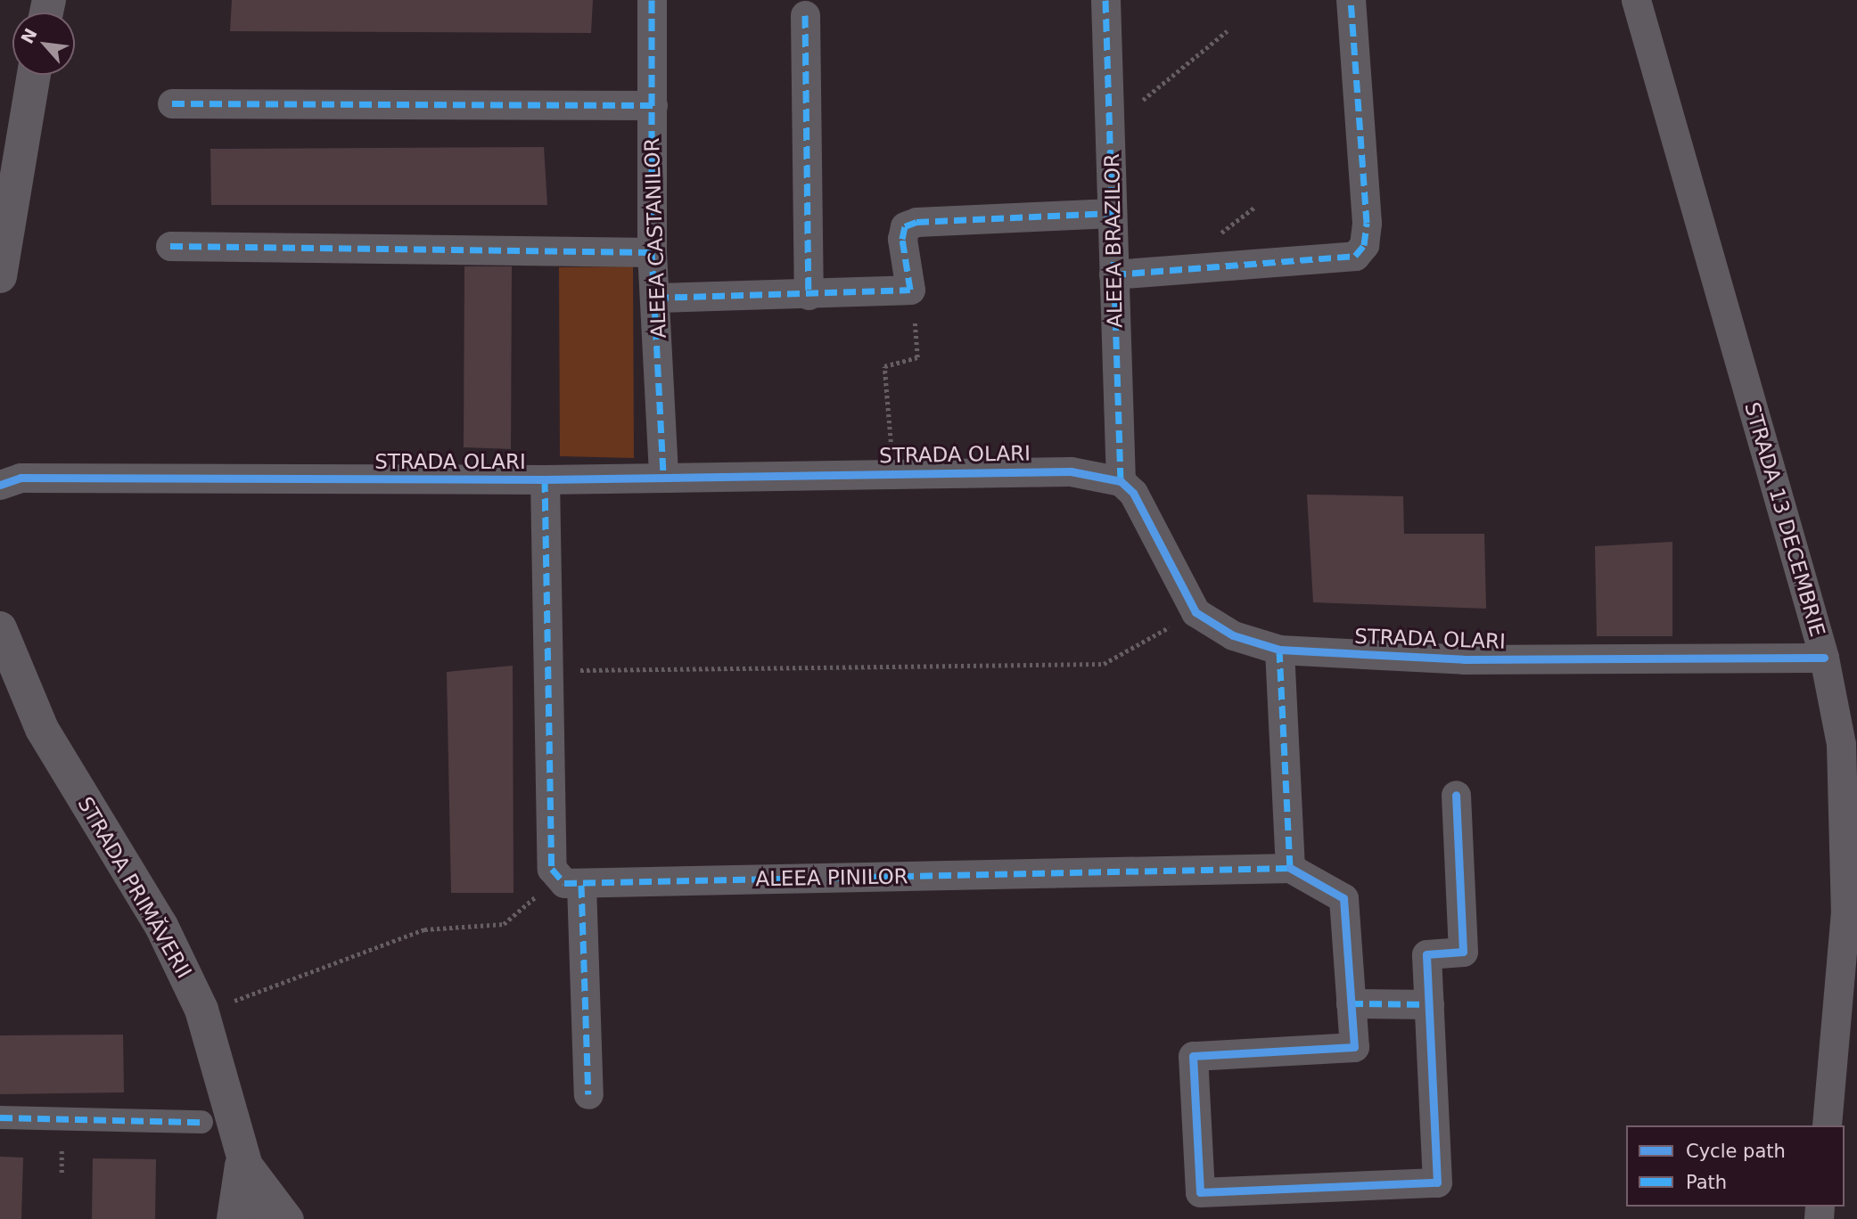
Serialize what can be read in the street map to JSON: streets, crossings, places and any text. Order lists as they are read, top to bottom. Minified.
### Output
{"streets":{"street":["ALEEA CASTANILOR","ALEEA BRAZILOR","STRADA OLARI","STRADA 13 DECEMBRIE","ALEEA PINILOR","STRADA PRIMĂVERII"]},"crossings":[["ALEEA CASTANILOR","STRADA OLARI"],["ALEEA BRAZILOR","STRADA OLARI"],["STRADA OLARI","STRADA 13 DECEMBRIE"]],"legend":["Cycle path","Path"],"north":"top left"}
